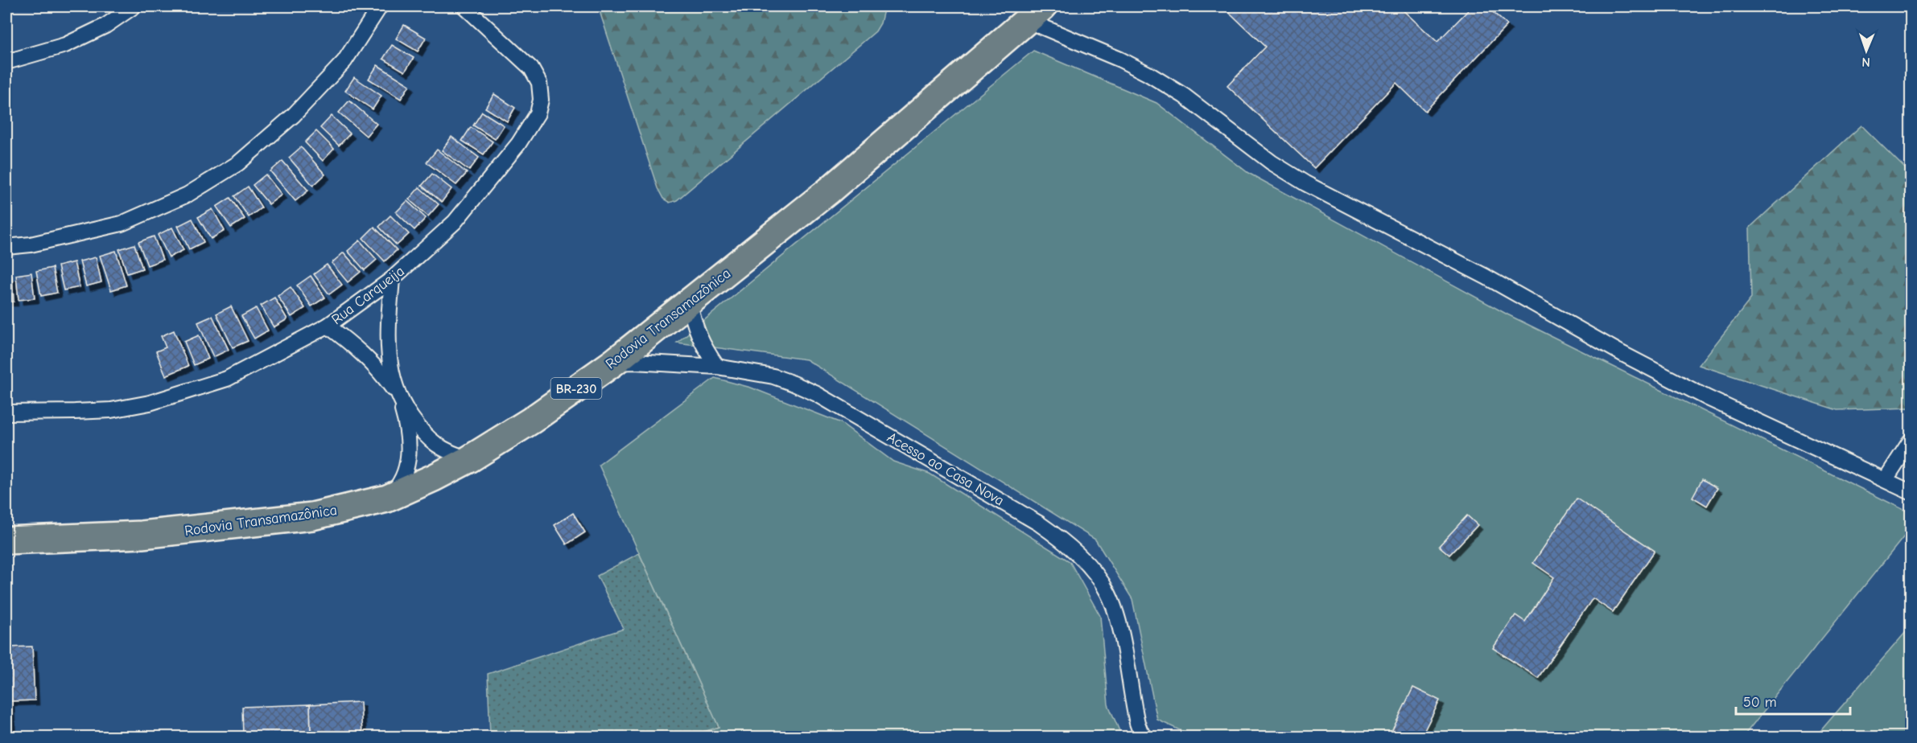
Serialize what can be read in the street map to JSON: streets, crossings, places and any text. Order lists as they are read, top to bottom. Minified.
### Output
{"streets":{"highway":["Rodovia Transamazônica","BR-230"],"street":["Rua Carqueija","Acesso ao Casa Nova"]},"crossings":[["Rodovia Transamazônica","Acesso ao Casa Nova"]],"scale_bar":"50 m","north":"bottom"}
